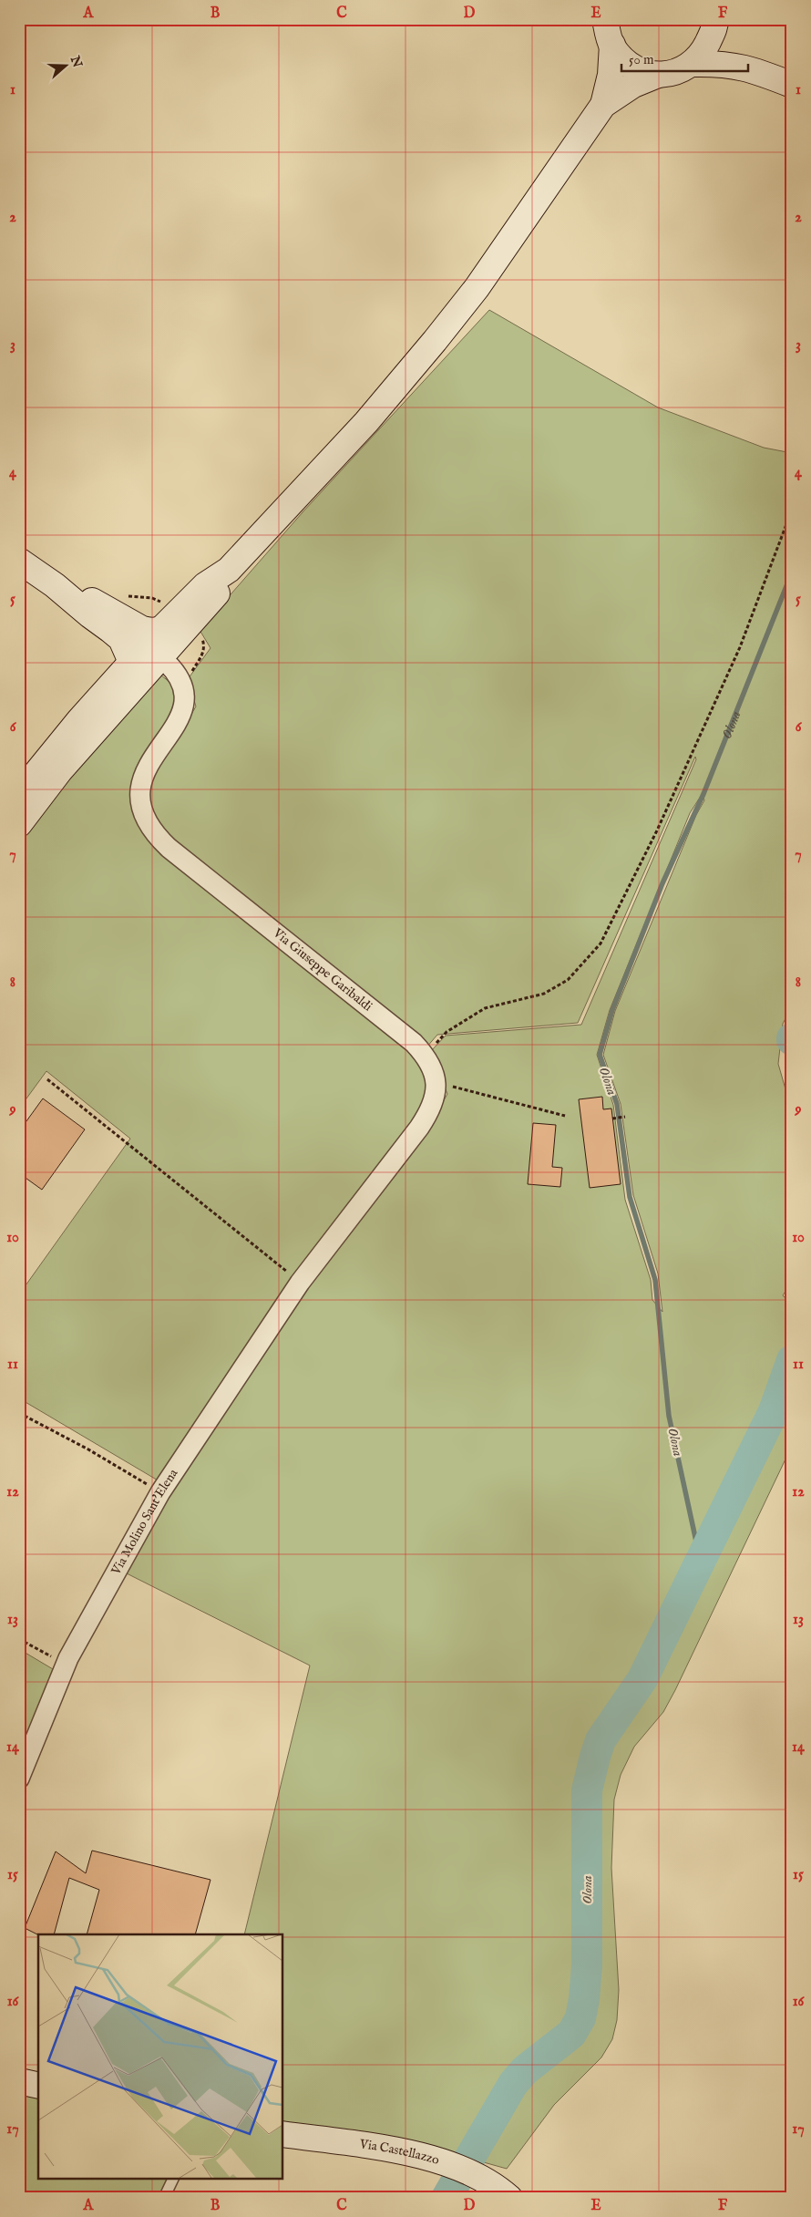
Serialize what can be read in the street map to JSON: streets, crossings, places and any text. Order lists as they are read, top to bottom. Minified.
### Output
{"streets":{"street":["Via Giuseppe Garibaldi","Via Molino Sant'Elena","Via Castellazzo"]},"crossings":[["Via Giuseppe Garibaldi","Via Molino Sant'Elena"]],"water":["Olona"],"scale_bar":"50 m","north":"right","grid":{"columns":["A","B","C","D","E","F"],"rows":["1","2","3","4","5","6","7","8","9","10","11","12","13","14","15","16","17"]}}
